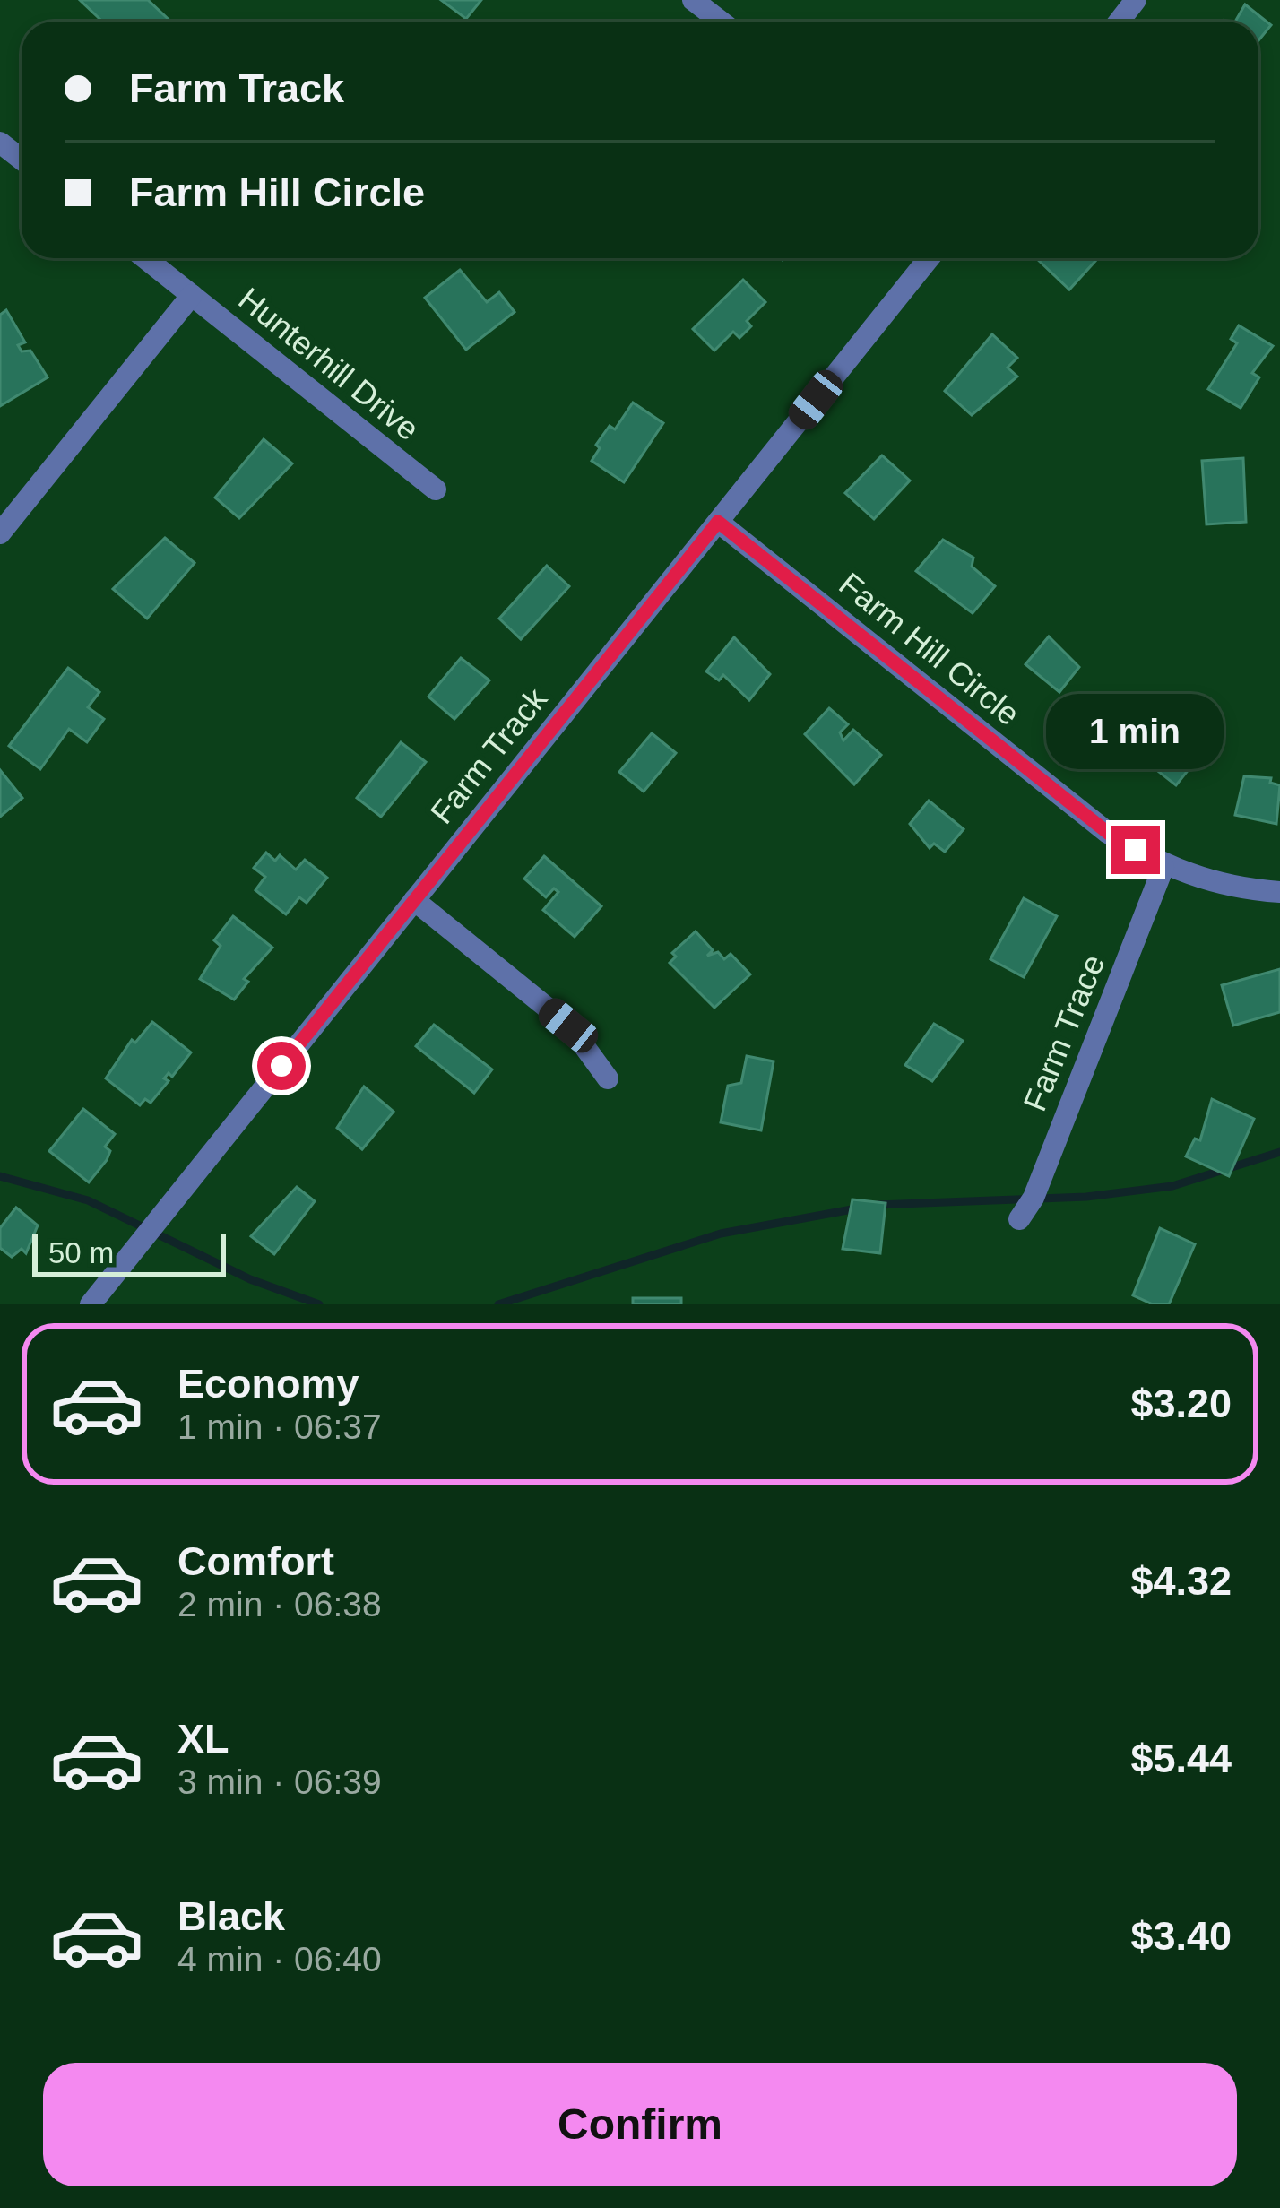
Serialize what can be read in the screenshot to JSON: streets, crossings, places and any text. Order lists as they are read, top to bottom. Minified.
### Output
{"streets":{"street":["Hunterhill Drive","Farm Hill Circle","Farm Track","Farm Trace"]},"crossings":[["Farm Hill Circle","Farm Track"],["Farm Hill Circle","Farm Trace"]],"scale_bar":"50 m","page":{"banner":["Farm Track","Farm Hill Circle"],"bubble":"1 min","scale":"50 m","list":[{"name":"Economy","note":"1 min · 06:37","value":"$3.20"},{"name":"Comfort","note":"2 min · 06:38","value":"$4.32"},{"name":"XL","note":"3 min · 06:39","value":"$5.44"},{"name":"Black","note":"4 min · 06:40","value":"$3.40"}],"buttons":"Confirm"}}
